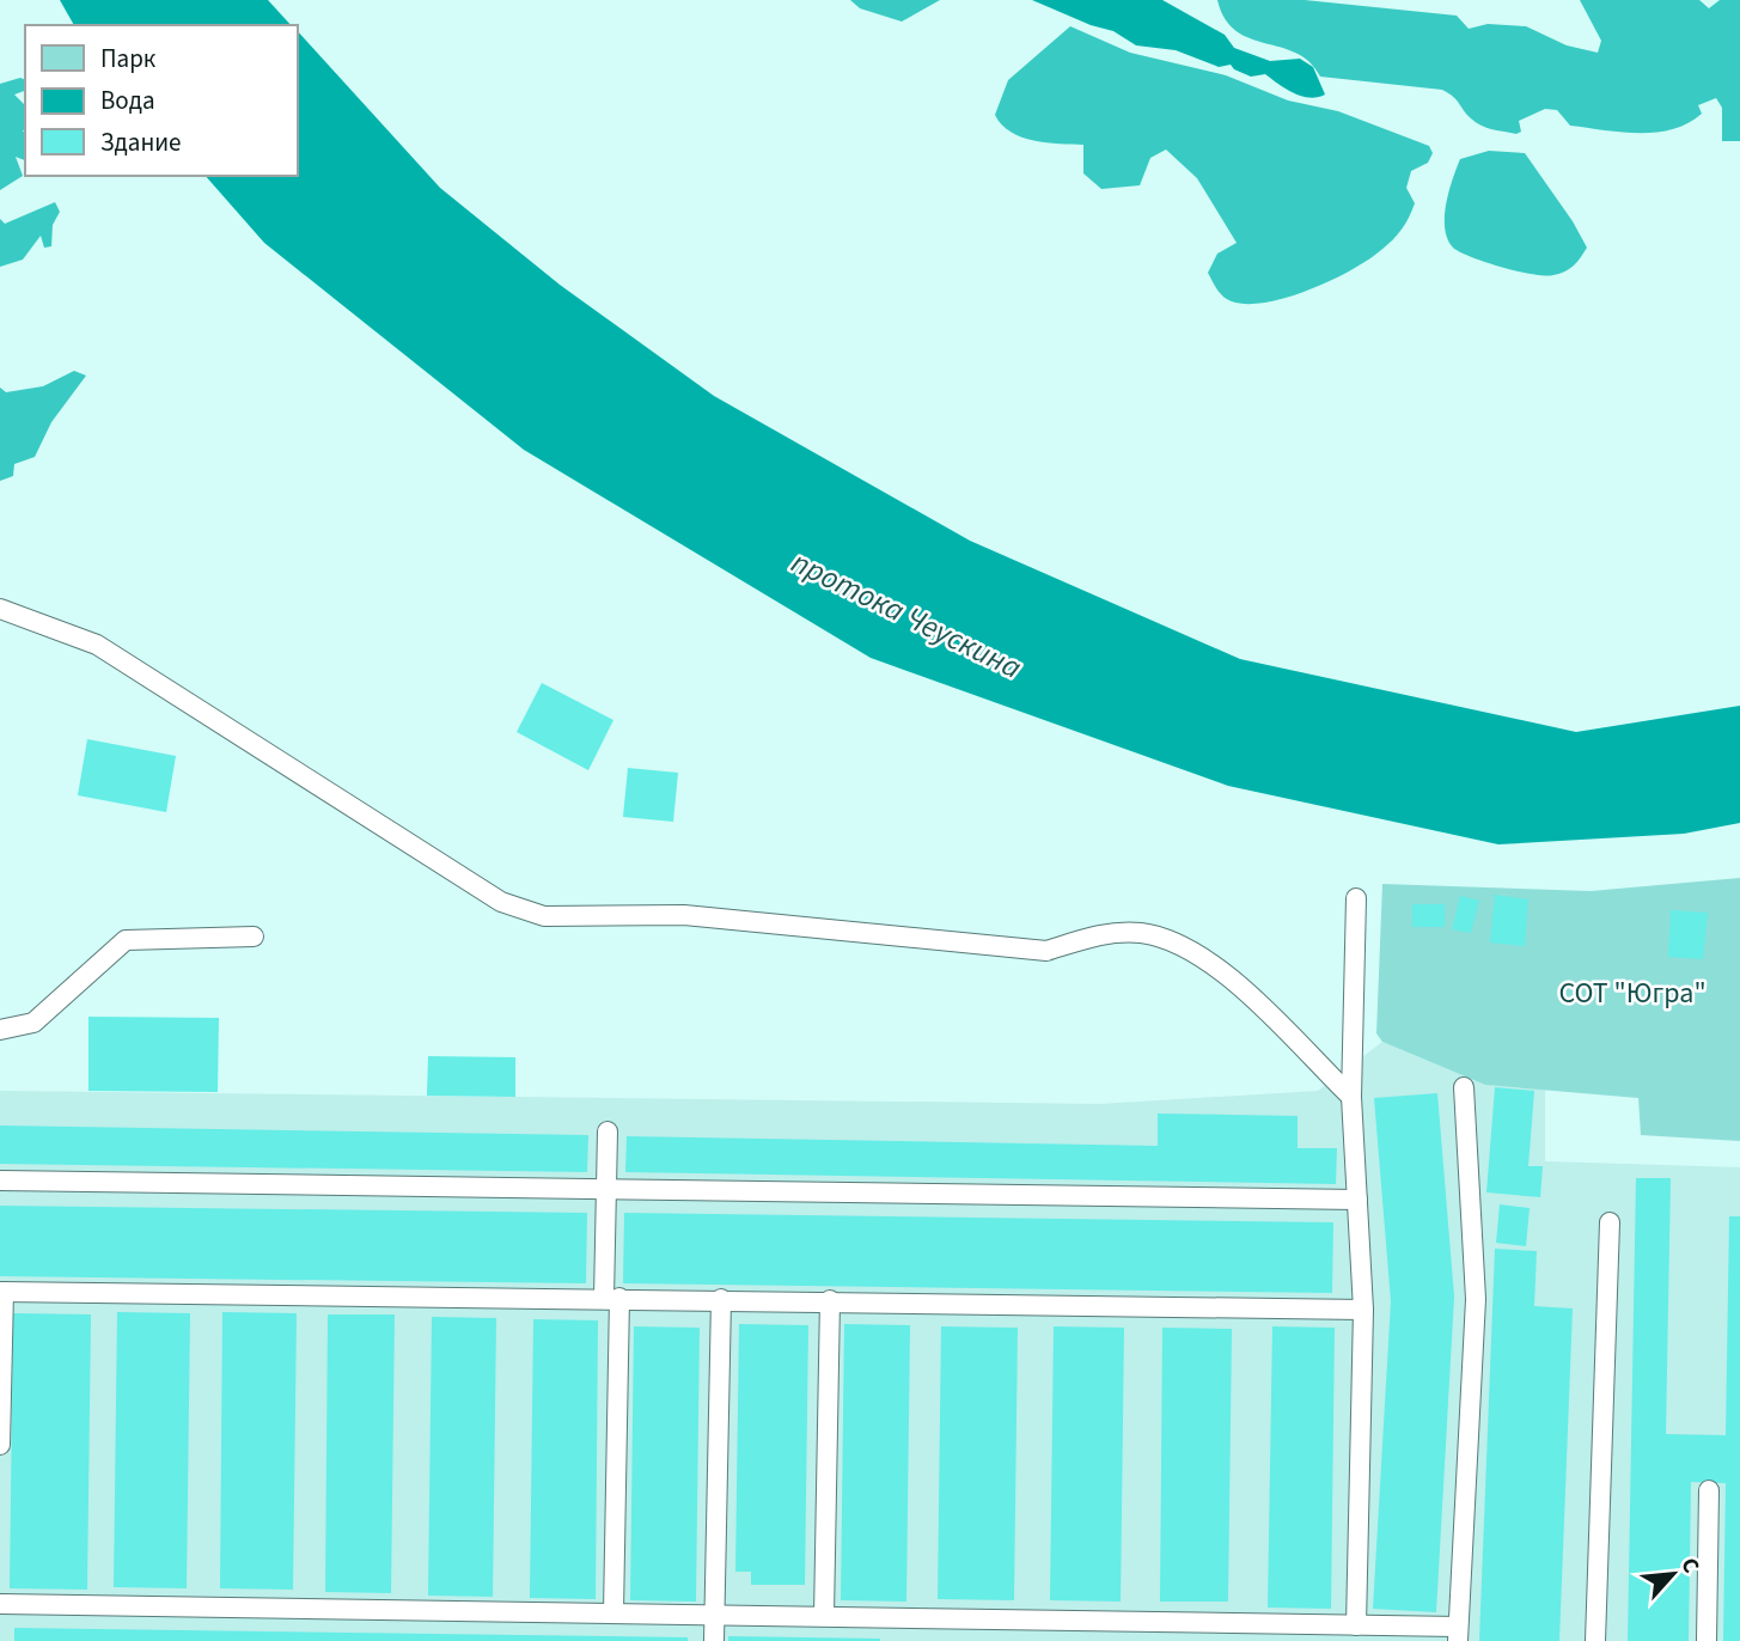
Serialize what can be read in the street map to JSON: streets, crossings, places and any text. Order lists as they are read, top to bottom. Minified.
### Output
{"water":["протока Чеускина"],"parks":["СОТ \"Югра\""],"legend":["Парк","Вода","Здание"],"north":"top right"}
